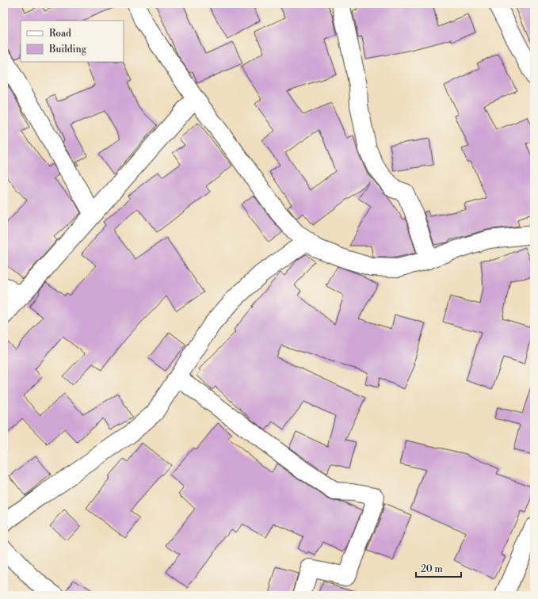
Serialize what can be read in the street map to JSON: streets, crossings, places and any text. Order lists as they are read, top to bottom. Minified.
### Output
{"legend":["Road","Building"],"scale_bar":"20 m"}
